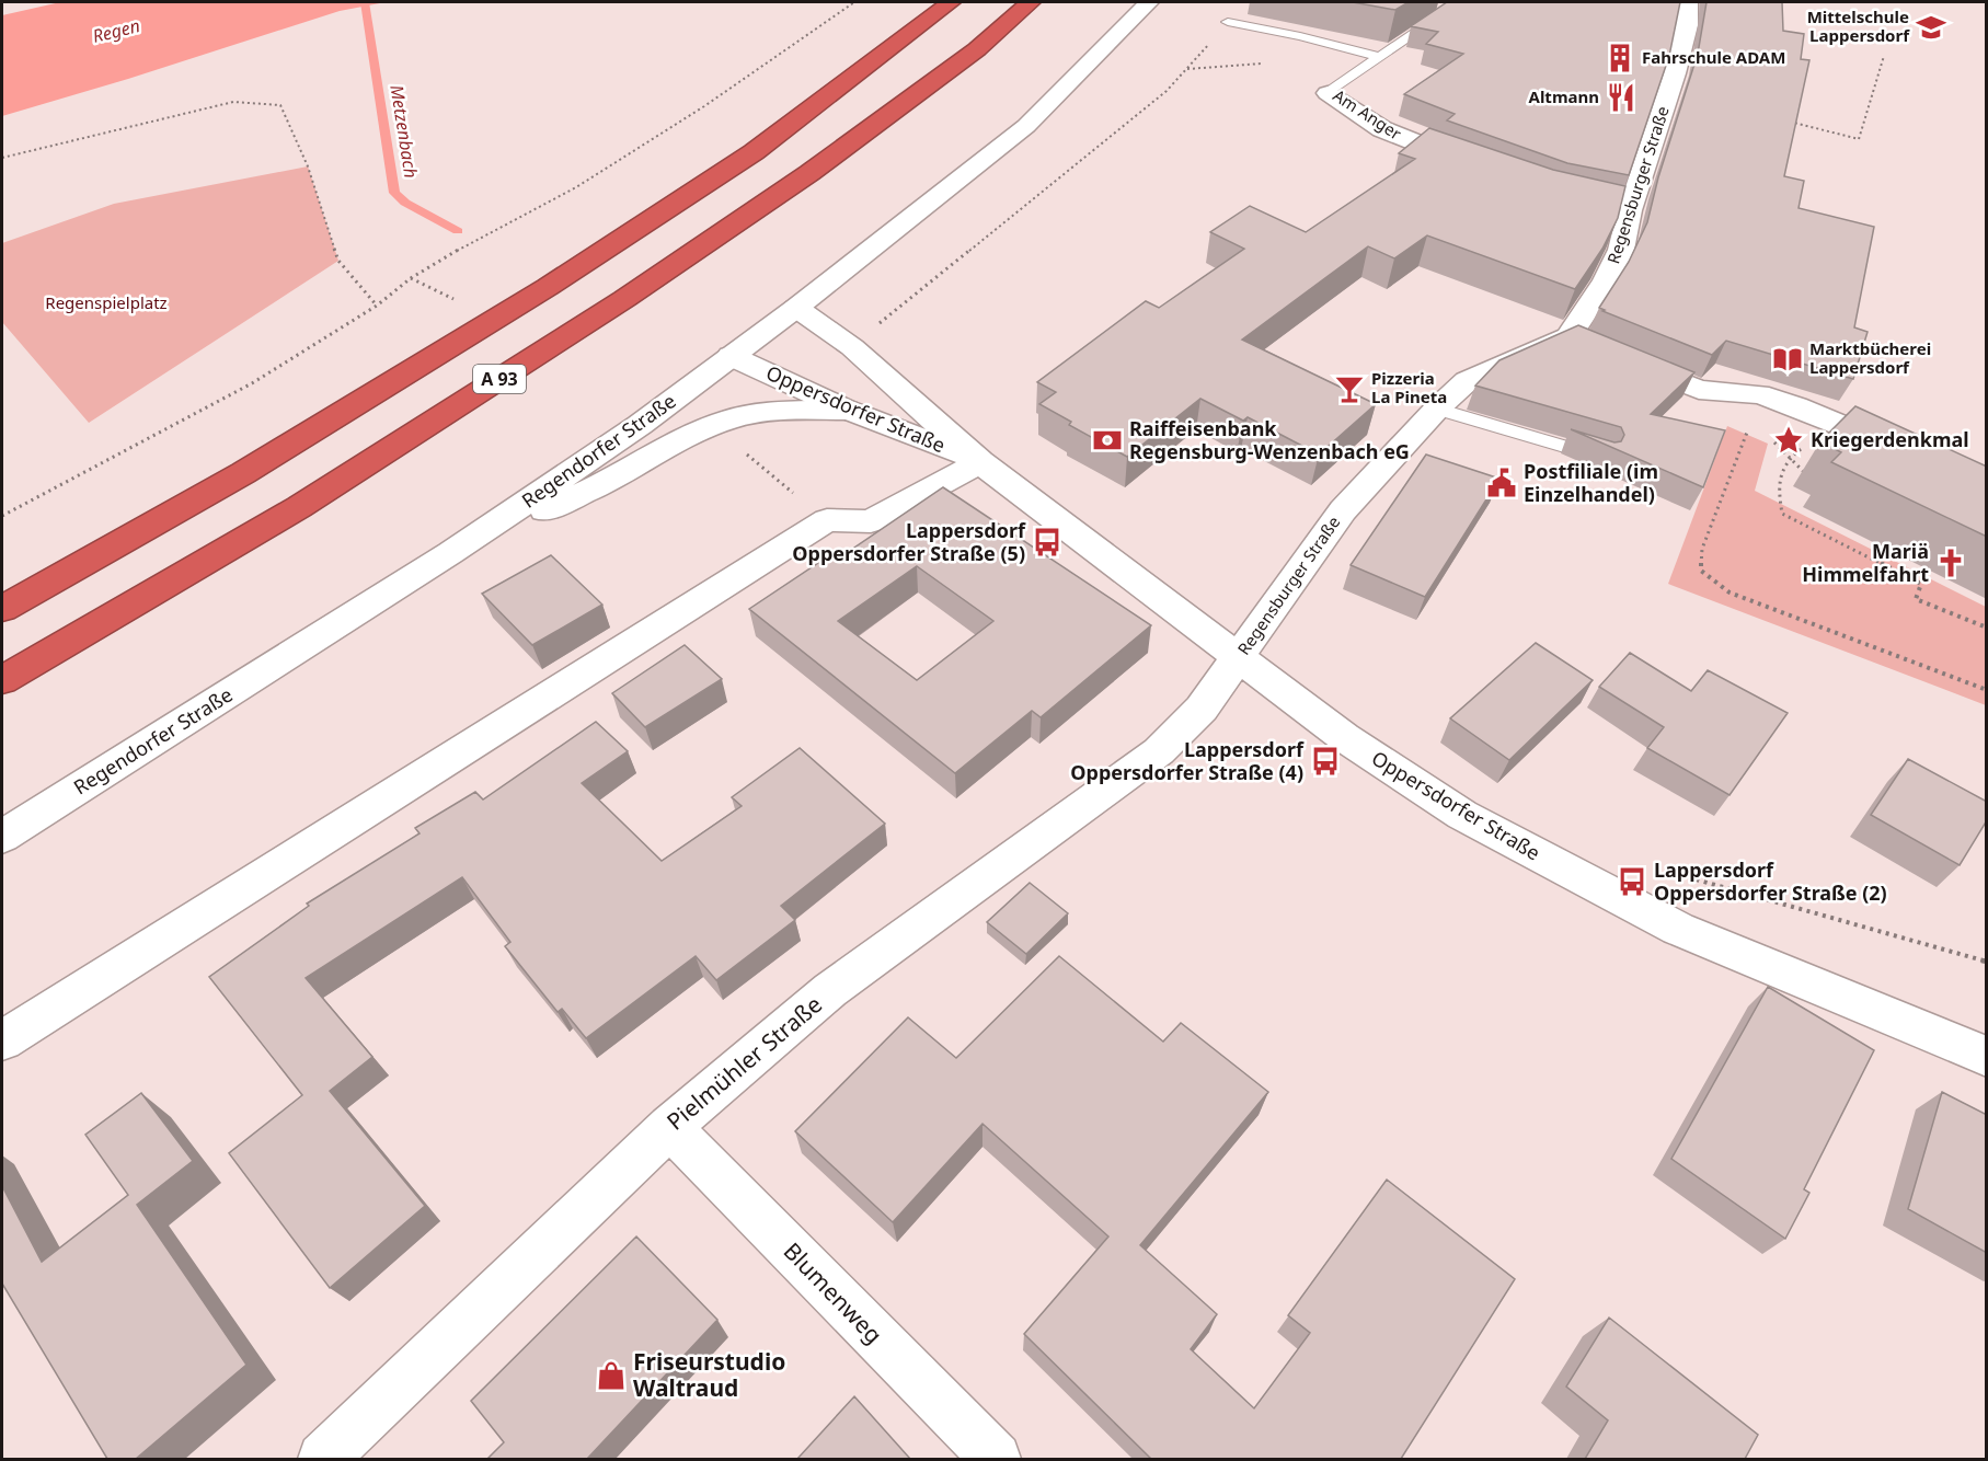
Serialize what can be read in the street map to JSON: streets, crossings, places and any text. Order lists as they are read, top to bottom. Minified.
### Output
{"streets":{"highway":["A 93"],"street":["Am Anger","Regensburger Straße","Oppersdorfer Straße","Regendorfer Straße","Pielmühler Straße","Blumenweg"]},"crossings":[["Regensburger Straße","Oppersdorfer Straße"],["Regensburger Straße","Pielmühler Straße"],["Oppersdorfer Straße","Regendorfer Straße"],["Pielmühler Straße","Blumenweg"]],"water":["Regen","Metzenbach"],"parks":["Regenspielplatz"],"places":{"school or university":["Mittelschule Lappersdorf"],"building":["Fahrschule ADAM"],"restaurant":["Altmann"],"library":["Marktbücherei Lappersdorf"],"bar":["Pizzeria La Pineta"],"bank":["Raiffeisenbank Regensburg-Wenzenbach eG"],"place":["Kriegerdenkmal"],"public building":["Postfiliale (im Einzelhandel)"],"bus stop":["Lappersdorf Oppersdorfer Straße (5)","Lappersdorf Oppersdorfer Straße (4)","Lappersdorf Oppersdorfer Straße (2)"],"church":["Mariä Himmelfahrt"],"shop":["Friseurstudio Waltraud"]}}
